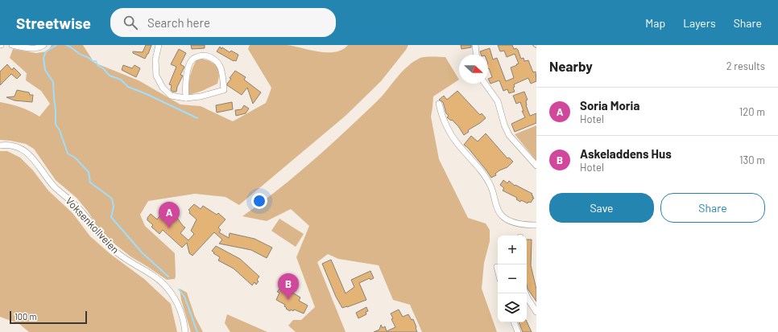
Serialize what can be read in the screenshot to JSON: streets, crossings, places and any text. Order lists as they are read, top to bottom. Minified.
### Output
{"streets":{"street":["Voksenkollveien"]},"scale_bar":"100 m","north":"right","page":{"header":"Streetwise","search":"Search here","nav":["Map","Layers","Share"],"heading":["Nearby","2 results"],"list":[{"mark":"A","name":"Soria Moria","note":"Hotel","value":"120 m"},{"mark":"B","name":"Askeladdens Hus","note":"Hotel","value":"130 m"}],"buttons":["Save","Share"],"pins":["A","B"],"map_buttons":["+","−"],"scale":"100 m"}}
